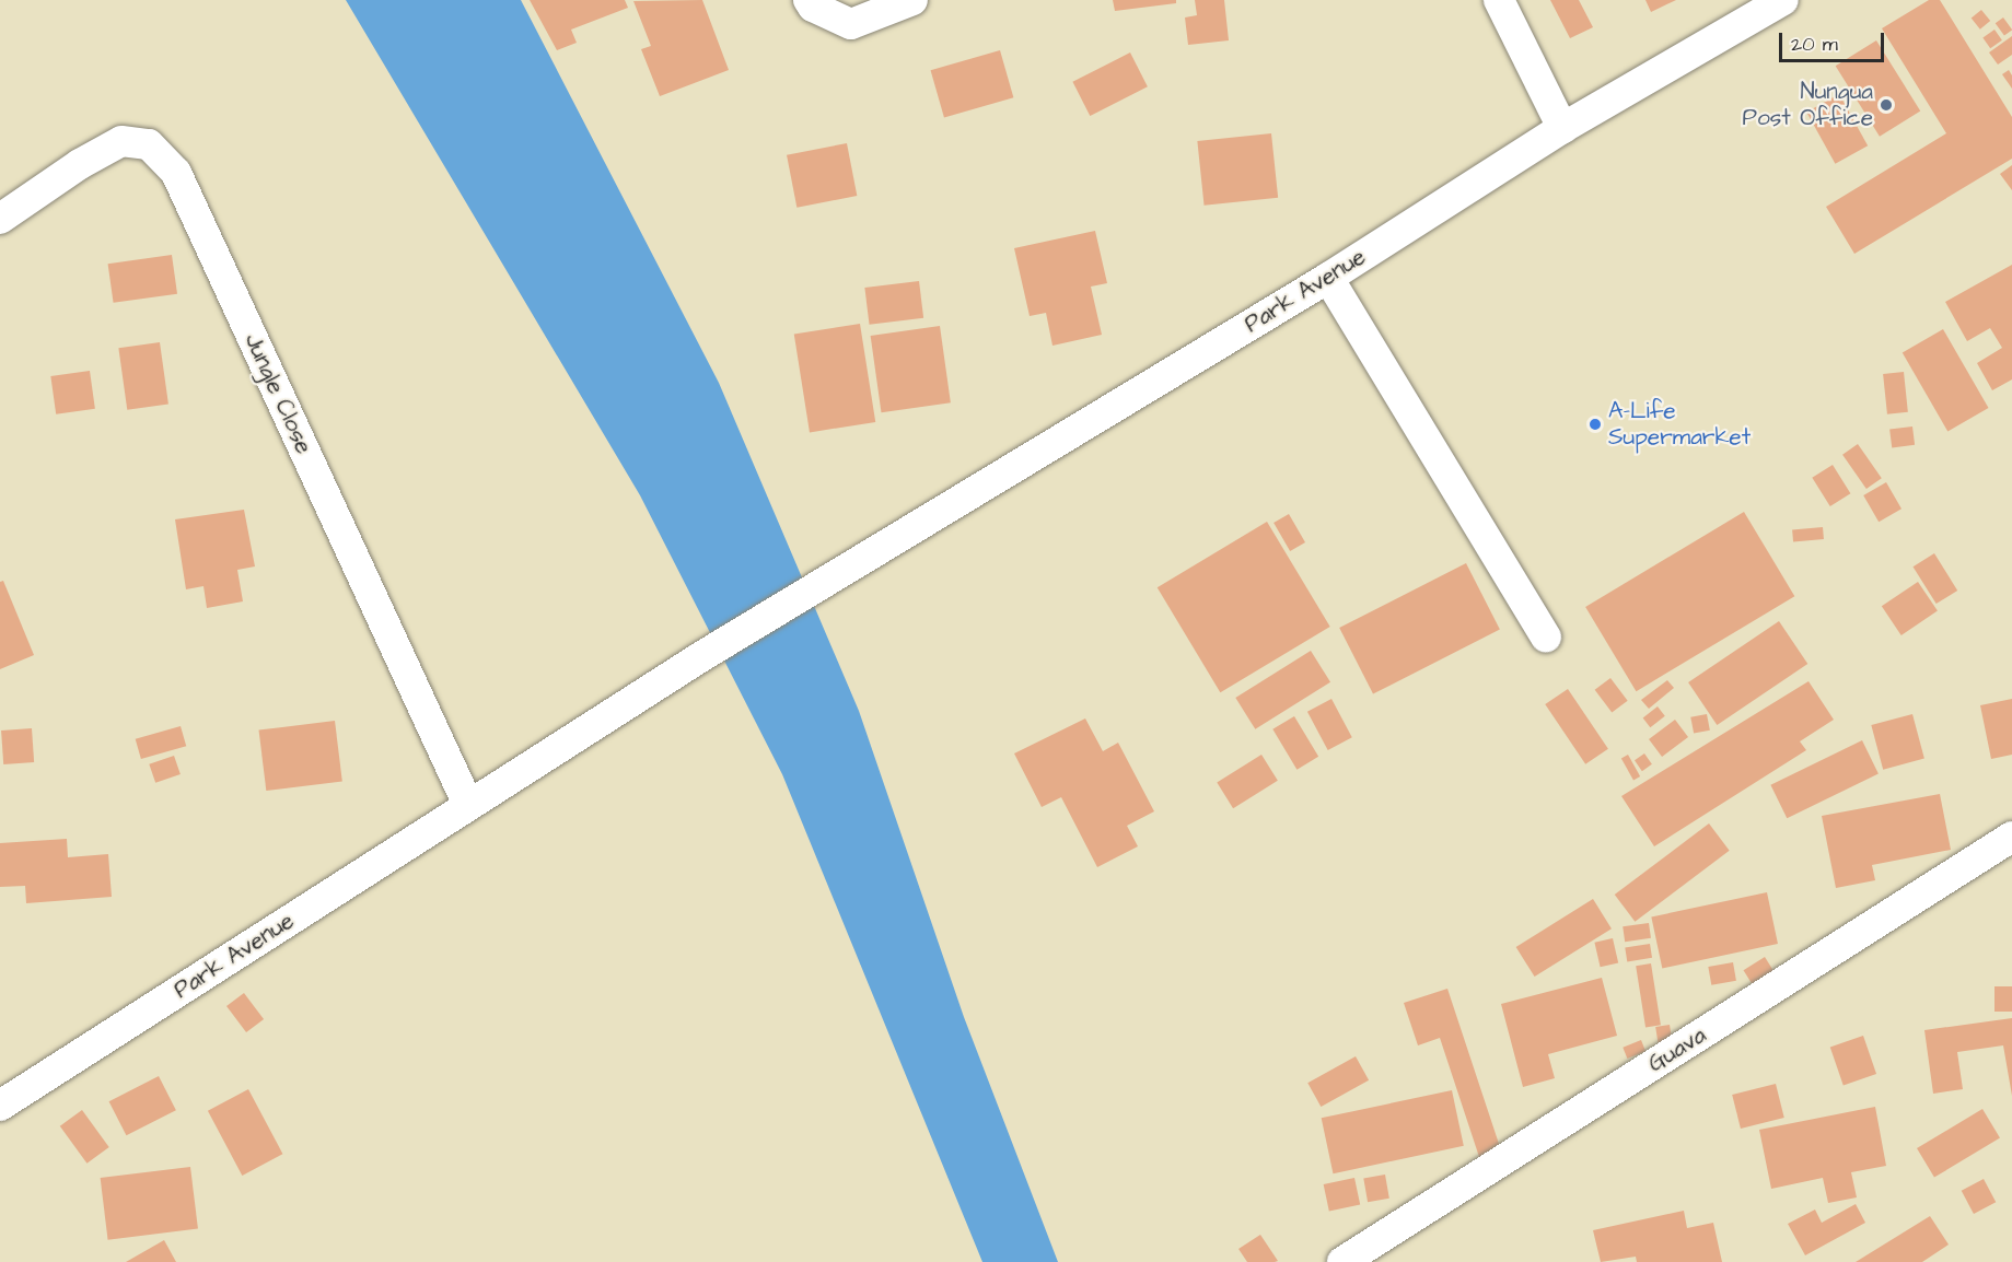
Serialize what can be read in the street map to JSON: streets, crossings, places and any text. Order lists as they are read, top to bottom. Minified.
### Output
{"streets":{"street":["Park Avenue","Jungle Close","Guava"]},"crossings":[["Park Avenue","Jungle Close"]],"places":["Nungua Post Office","A-Life Supermarket"],"scale_bar":"20 m"}
